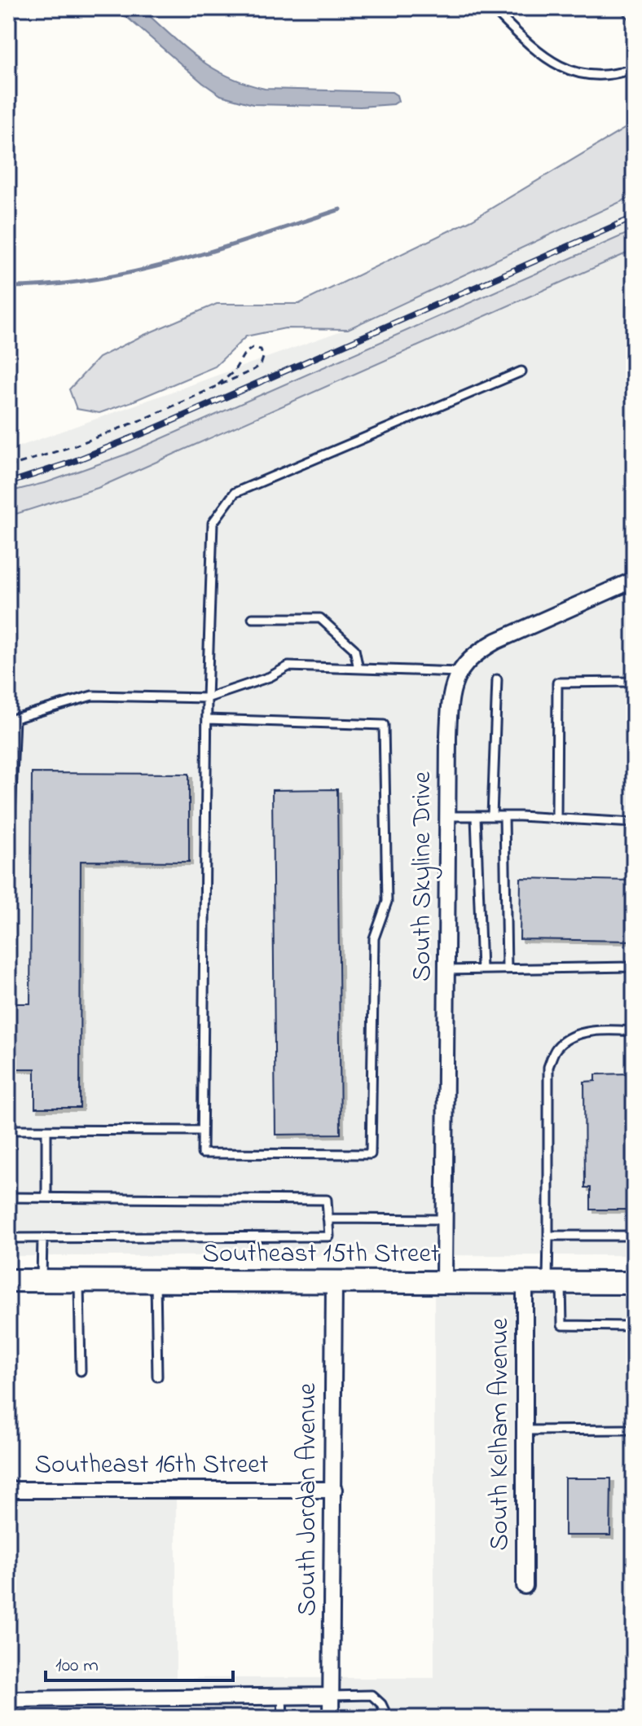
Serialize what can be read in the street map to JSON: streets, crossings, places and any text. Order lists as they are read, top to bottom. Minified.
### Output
{"streets":{"main road":["Southeast 15th Street"],"street":["South Skyline Drive","South Kelham Avenue","Southeast 16th Street","South Jordan Avenue"]},"crossings":[["South Skyline Drive","Southeast 15th Street"],["Southeast 15th Street","South Kelham Avenue"],["Southeast 15th Street","South Jordan Avenue"],["Southeast 16th Street","South Jordan Avenue"]],"scale_bar":"100 m"}
